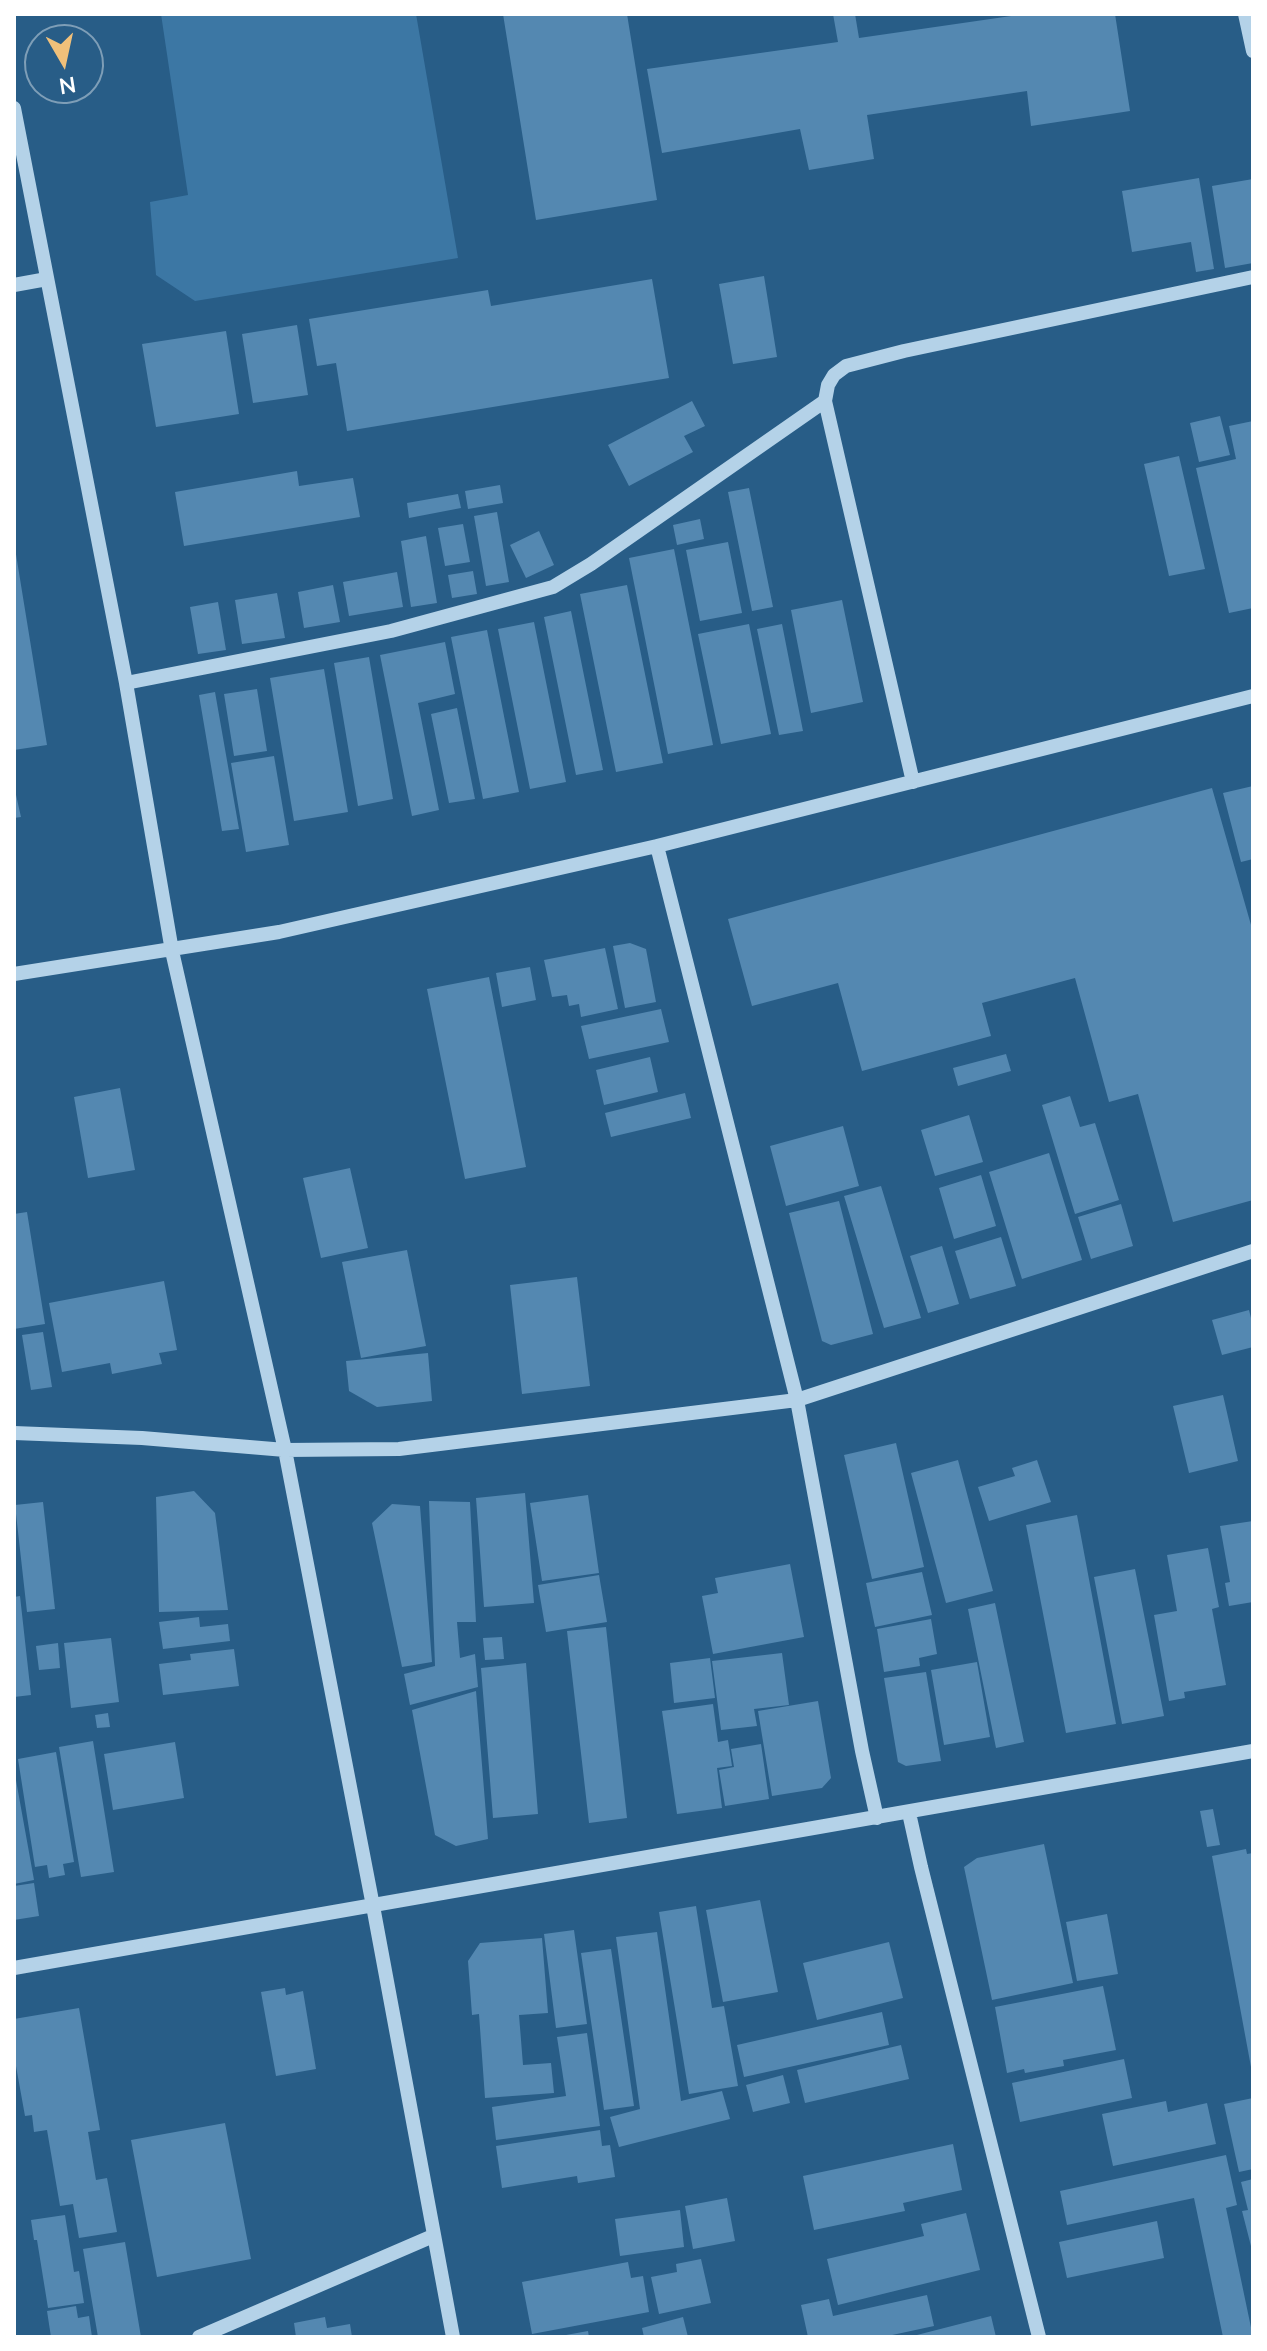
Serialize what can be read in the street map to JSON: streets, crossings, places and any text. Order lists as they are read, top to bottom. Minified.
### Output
{"north":"bottom"}
